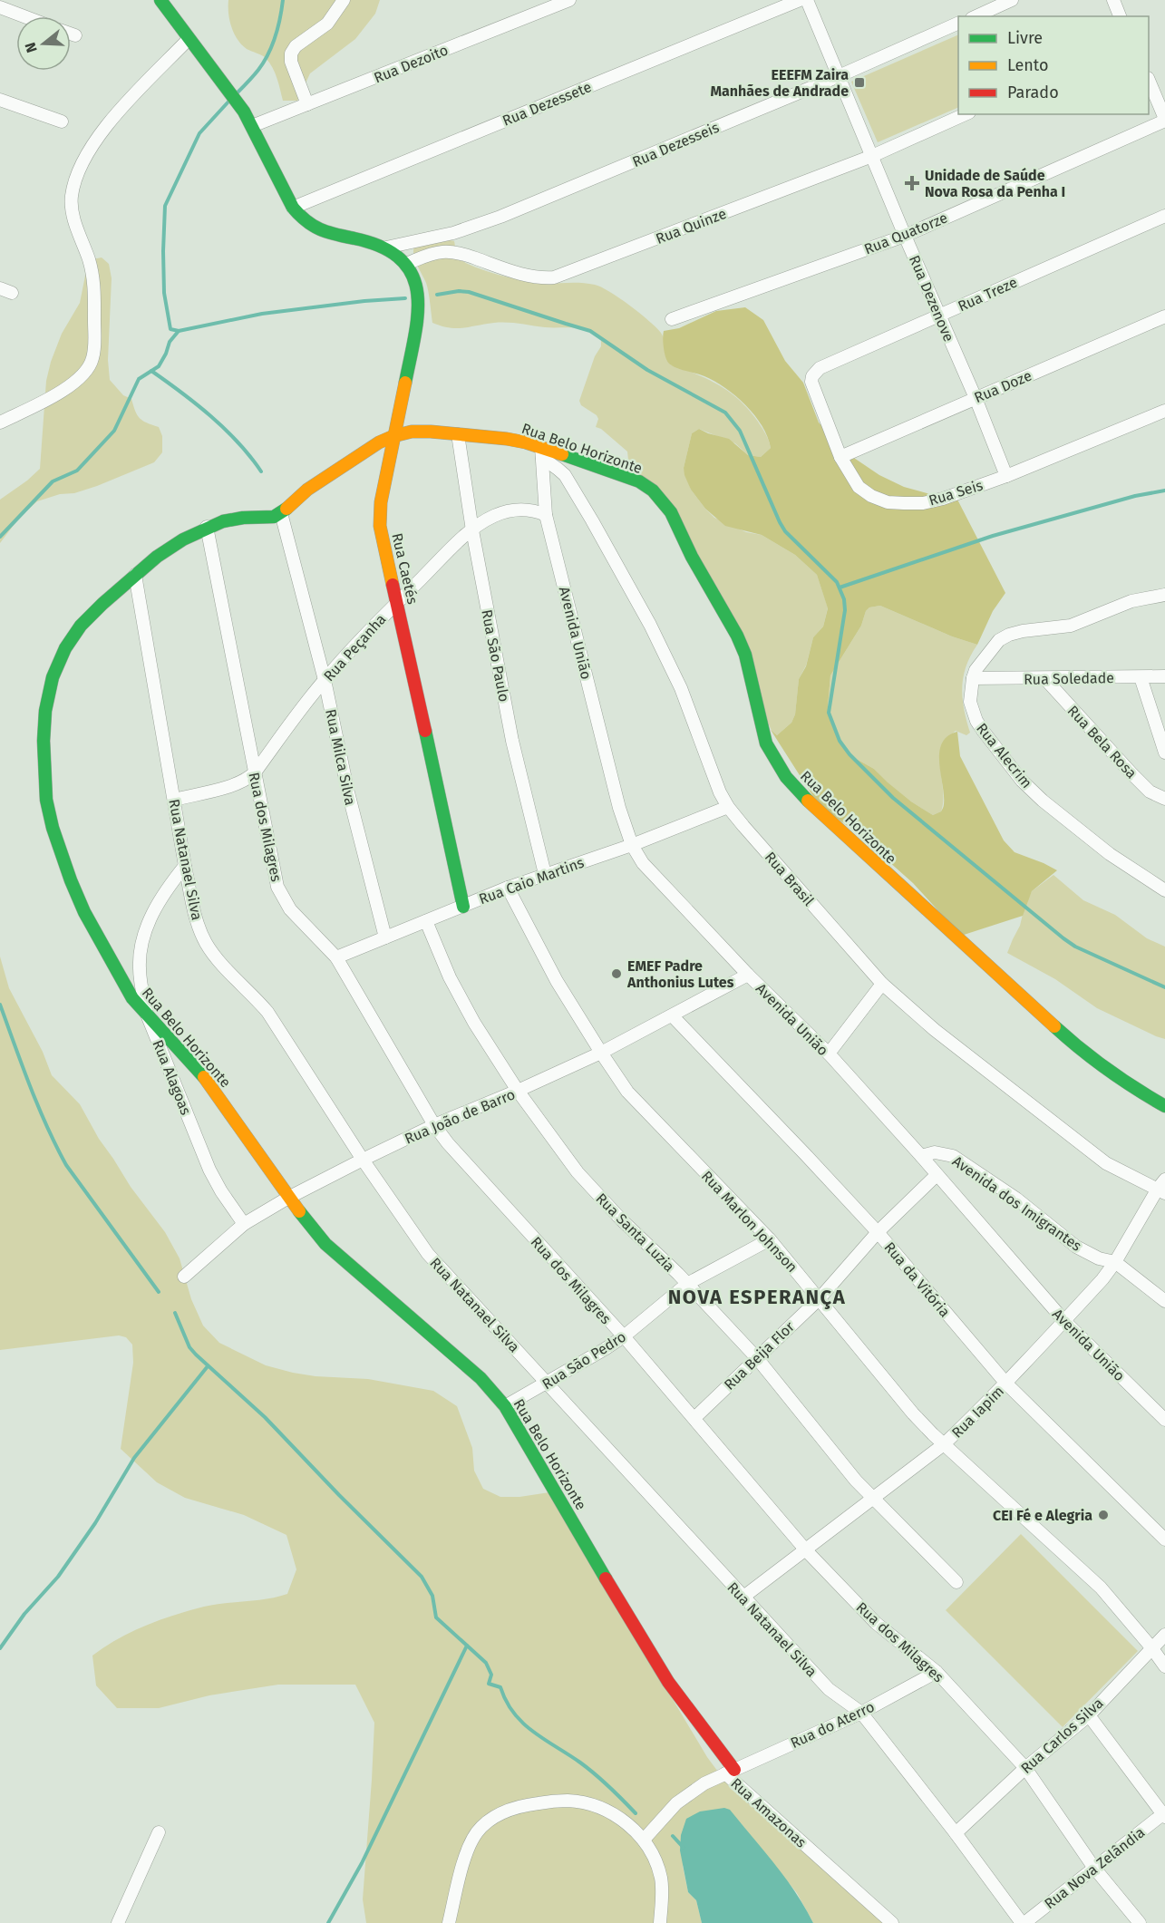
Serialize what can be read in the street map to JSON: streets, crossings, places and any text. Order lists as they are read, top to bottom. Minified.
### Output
{"streets":{"street":["Rua Dezoito","Rua Dezessete","Rua Dezesseis","Rua Quinze","Rua Quatorze","Rua Treze","Rua Dezenove","Rua Doze","Rua Belo Horizonte","Rua Seis","Rua Caetés","Avenida União","Rua Peçanha","Rua São Paulo","Rua Soledade","Rua Bela Rosa","Rua Alecrim","Rua Milca Silva","Rua dos Milagres","Rua Natanael Silva","Rua Brasil","Rua Caio Martins","Rua Alagoas","Rua João de Barro","Avenida dos Imigrantes","Rua Marlon Johnson","Rua Santa Luzia","Rua da Vitória","Rua Beija Flor","Rua São Pedro","Rua Iapim","Rua do Aterro","Rua Carlos Silva","Rua Amazonas","Rua Nova Zelândia"]},"crossings":[["Rua Dezesseis","Rua Dezenove"],["Rua Dezesseis","Rua Caetés"],["Rua Quinze","Rua Dezenove"],["Rua Quinze","Rua Caetés"],["Rua Quatorze","Rua Dezenove"],["Rua Treze","Rua Dezenove"],["Rua Treze","Rua Seis"],["Rua Dezenove","Rua Doze"],["Rua Dezenove","Rua Seis"],["Rua Doze","Rua Seis"],["Rua Belo Horizonte","Rua Caetés"],["Rua Belo Horizonte","Avenida União"],["Rua Belo Horizonte","Rua São Paulo"],["Rua Belo Horizonte","Rua Milca Silva"],["Rua Belo Horizonte","Rua dos Milagres"],["Rua Belo Horizonte","Rua Natanael Silva"],["Rua Belo Horizonte","Rua Brasil"],["Rua Belo Horizonte","Rua Alagoas"],["Rua Belo Horizonte","Rua João de Barro"],["Rua Belo Horizonte","Rua São Pedro"],["Rua Belo Horizonte","Rua do Aterro"],["Rua Belo Horizonte","Rua Amazonas"],["Rua Caetés","Rua Peçanha"],["Rua Caetés","Rua Caio Martins"],["Avenida União","Rua Peçanha"],["Avenida União","Rua Brasil"],["Avenida União","Rua Caio Martins"],["Avenida União","Rua João de Barro"],["Avenida União","Avenida dos Imigrantes"],["Avenida União","Rua Beija Flor"],["Avenida União","Rua Iapim"],["Rua Peçanha","Rua São Paulo"],["Rua Peçanha","Rua Milca Silva"],["Rua Peçanha","Rua dos Milagres"],["Rua Peçanha","Rua Natanael Silva"],["Rua São Paulo","Rua Caio Martins"],["Rua Soledade","Rua Bela Rosa"],["Rua Soledade","Rua Alecrim"],["Rua Milca Silva","Rua Caio Martins"],["Rua dos Milagres","Rua Caio Martins"],["Rua dos Milagres","Rua João de Barro"],["Rua dos Milagres","Rua Beija Flor"],["Rua dos Milagres","Rua São Pedro"],["Rua dos Milagres","Rua Iapim"],["Rua dos Milagres","Rua do Aterro"],["Rua dos Milagres","Rua Carlos Silva"],["Rua dos Milagres","Rua Nova Zelândia"],["Rua Natanael Silva","Rua Alagoas"],["Rua Natanael Silva","Rua João de Barro"],["Rua Natanael Silva","Rua São Pedro"],["Rua Natanael Silva","Rua Iapim"],["Rua Natanael Silva","Rua do Aterro"],["Rua Natanael Silva","Rua Carlos Silva"],["Rua Natanael Silva","Rua Nova Zelândia"],["Rua Brasil","Rua Caio Martins"],["Rua Brasil","Rua Iapim"],["Rua Caio Martins","Rua Marlon Johnson"],["Rua Caio Martins","Rua Santa Luzia"],["Rua Alagoas","Rua João de Barro"],["Rua João de Barro","Rua Marlon Johnson"],["Rua João de Barro","Rua Santa Luzia"],["Rua João de Barro","Rua da Vitória"],["Avenida dos Imigrantes","Rua Iapim"],["Rua Marlon Johnson","Rua Beija Flor"],["Rua Marlon Johnson","Rua São Pedro"],["Rua Marlon Johnson","Rua Iapim"],["Rua Marlon Johnson","Rua Carlos Silva"],["Rua Santa Luzia","Rua Beija Flor"],["Rua Santa Luzia","Rua São Pedro"],["Rua Santa Luzia","Rua Iapim"],["Rua da Vitória","Rua Beija Flor"],["Rua da Vitória","Rua Iapim"],["Rua do Aterro","Rua Amazonas"]],"districts":["NOVA ESPERANÇA"],"places":{"transit":["EEEFM Zaira Manhães de Andrade"],"health":["Unidade de Saúde Nova Rosa da Penha I"],"other":["EMEF Padre Anthonius Lutes","CEI Fé e Alegria"]},"legend":["Livre","Lento","Parado"],"north":"left"}
